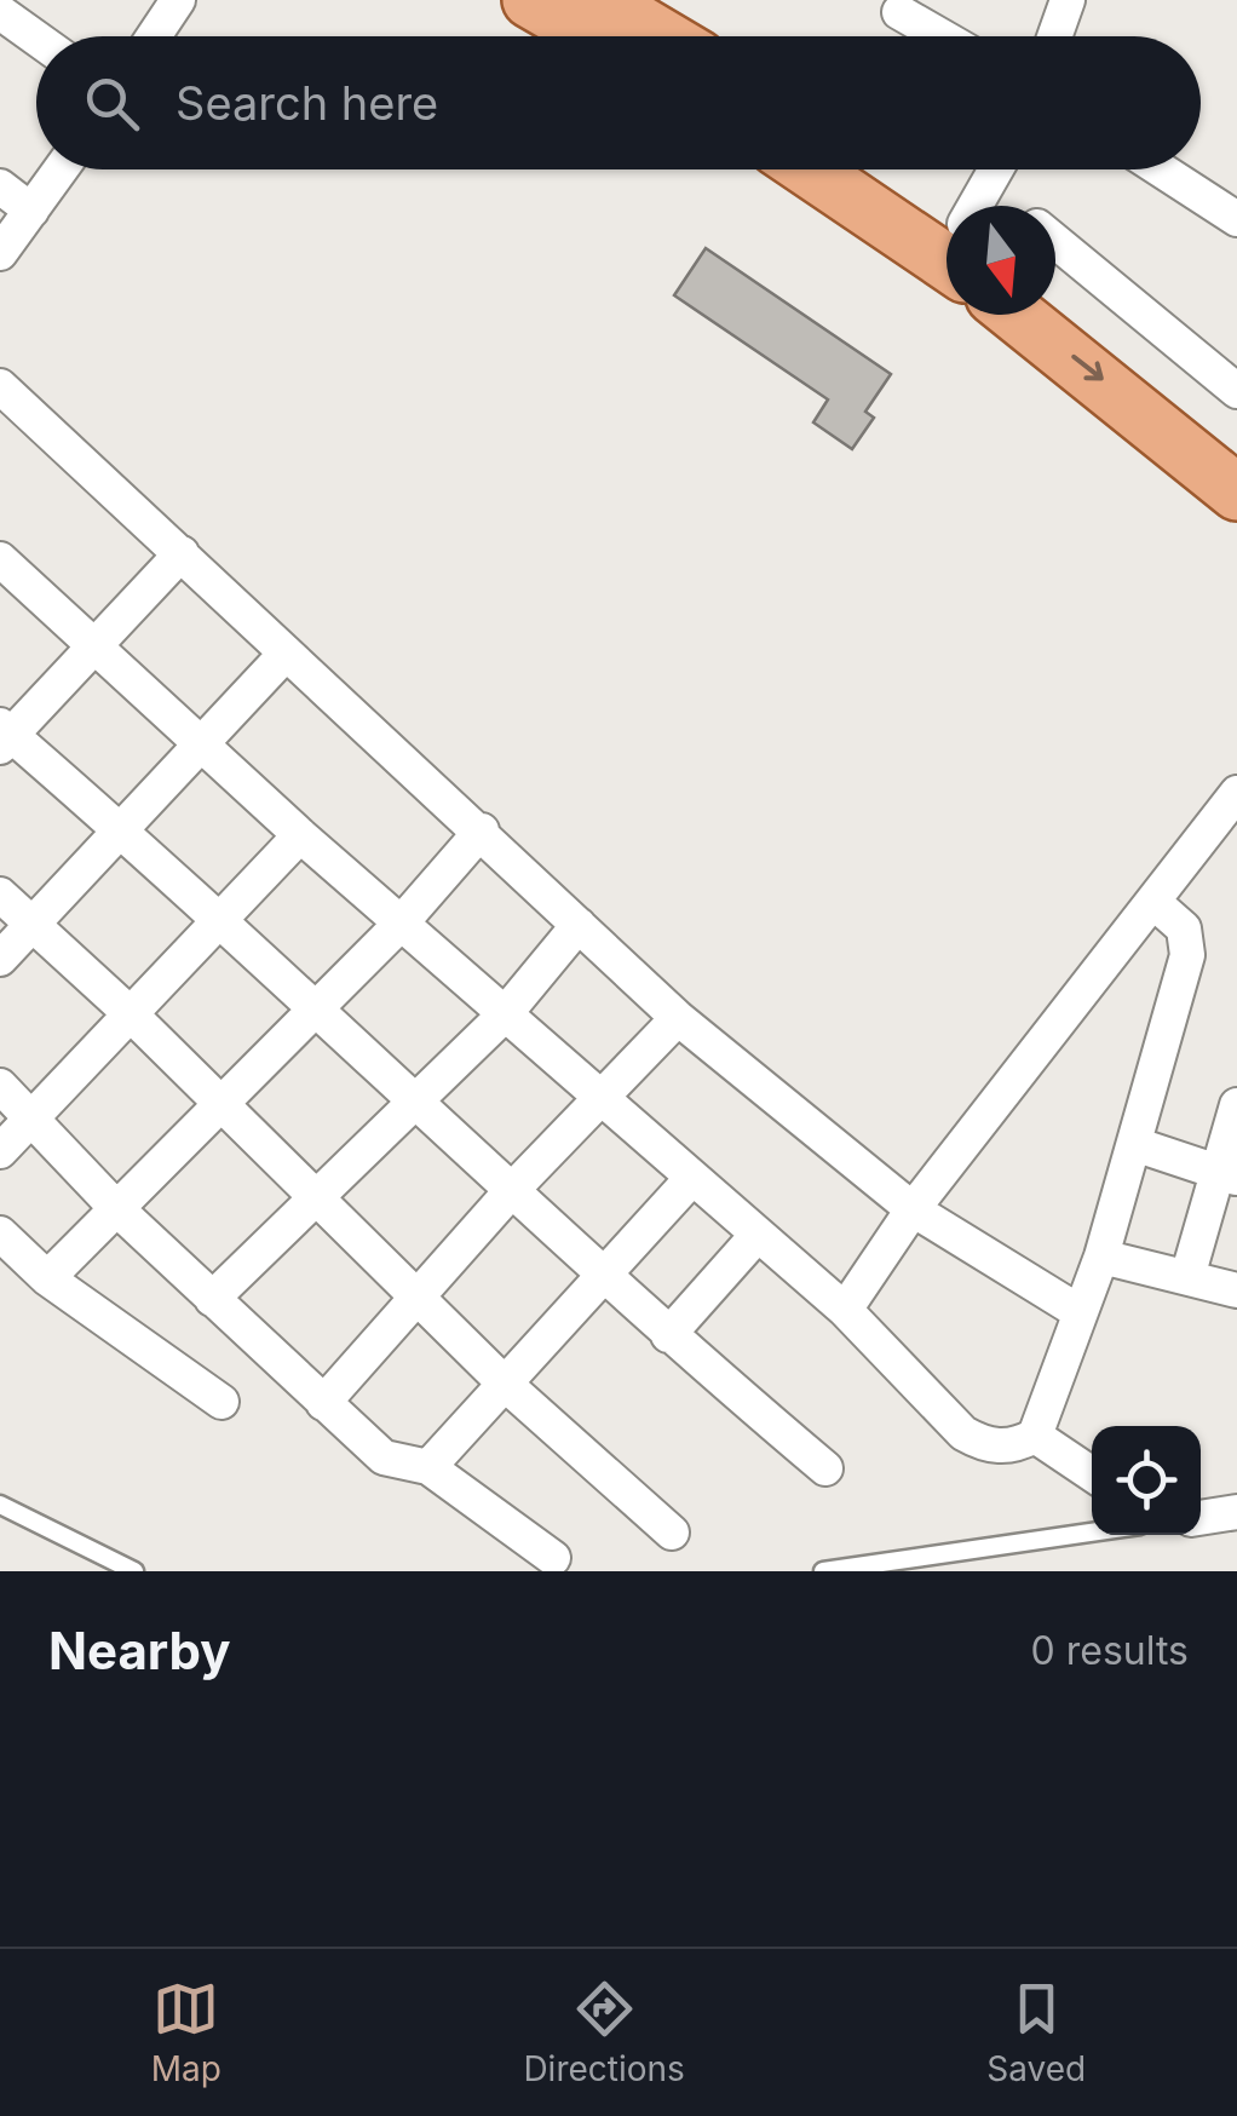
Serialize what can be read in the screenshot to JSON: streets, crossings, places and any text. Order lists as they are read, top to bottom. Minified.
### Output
{"north":"bottom","page":{"search":"Search here","heading":["Nearby","0 results"],"nav":["Map","Directions","Saved"]}}
